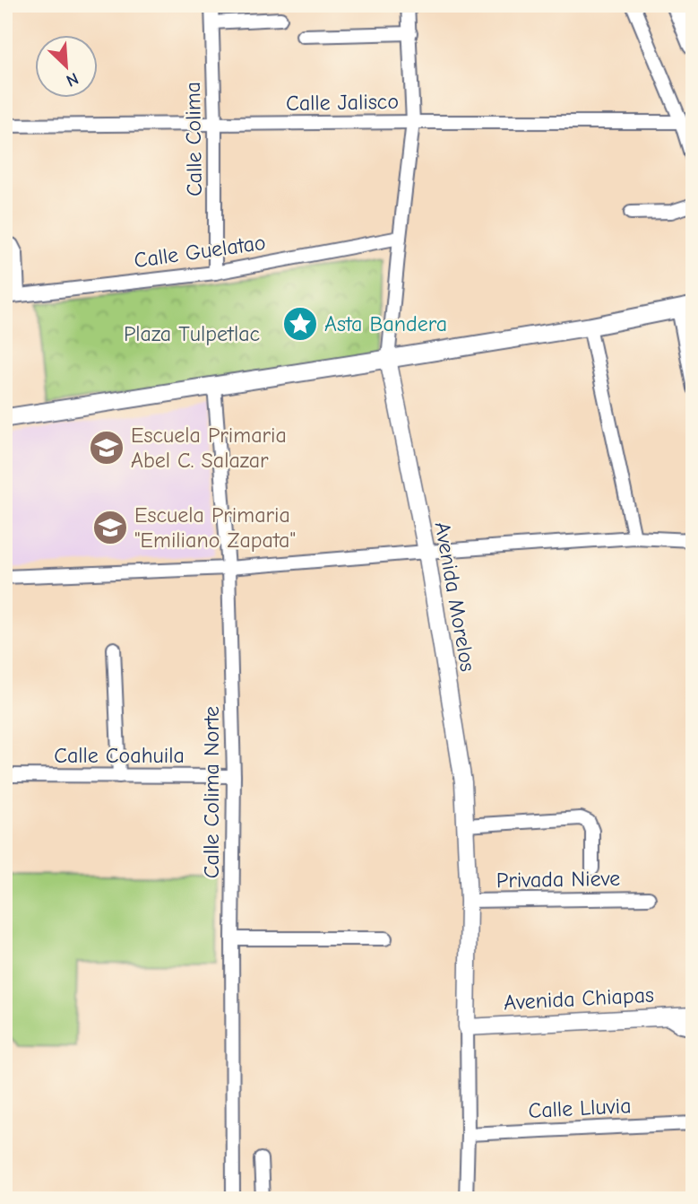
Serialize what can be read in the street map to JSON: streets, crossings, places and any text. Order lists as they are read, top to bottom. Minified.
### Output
{"streets":{"street":["Calle Jalisco","Calle Colima","Calle Guelatao","Avenida Morelos","Calle Coahuila","Calle Colima Norte","Privada Nieve","Avenida Chiapas","Calle Lluvia"]},"crossings":[["Calle Jalisco","Calle Colima"],["Calle Jalisco","Avenida Morelos"],["Calle Colima","Calle Guelatao"],["Calle Guelatao","Avenida Morelos"],["Avenida Morelos","Privada Nieve"],["Avenida Morelos","Avenida Chiapas"],["Avenida Morelos","Calle Lluvia"],["Calle Coahuila","Calle Colima Norte"]],"parks":["Plaza Tulpetlac"],"places":{"place":["Asta Bandera"],"school or university":["Escuela Primaria Abel C. Salazar","Escuela Primaria \"Emiliano Zapata\""]},"north":"bottom right"}
